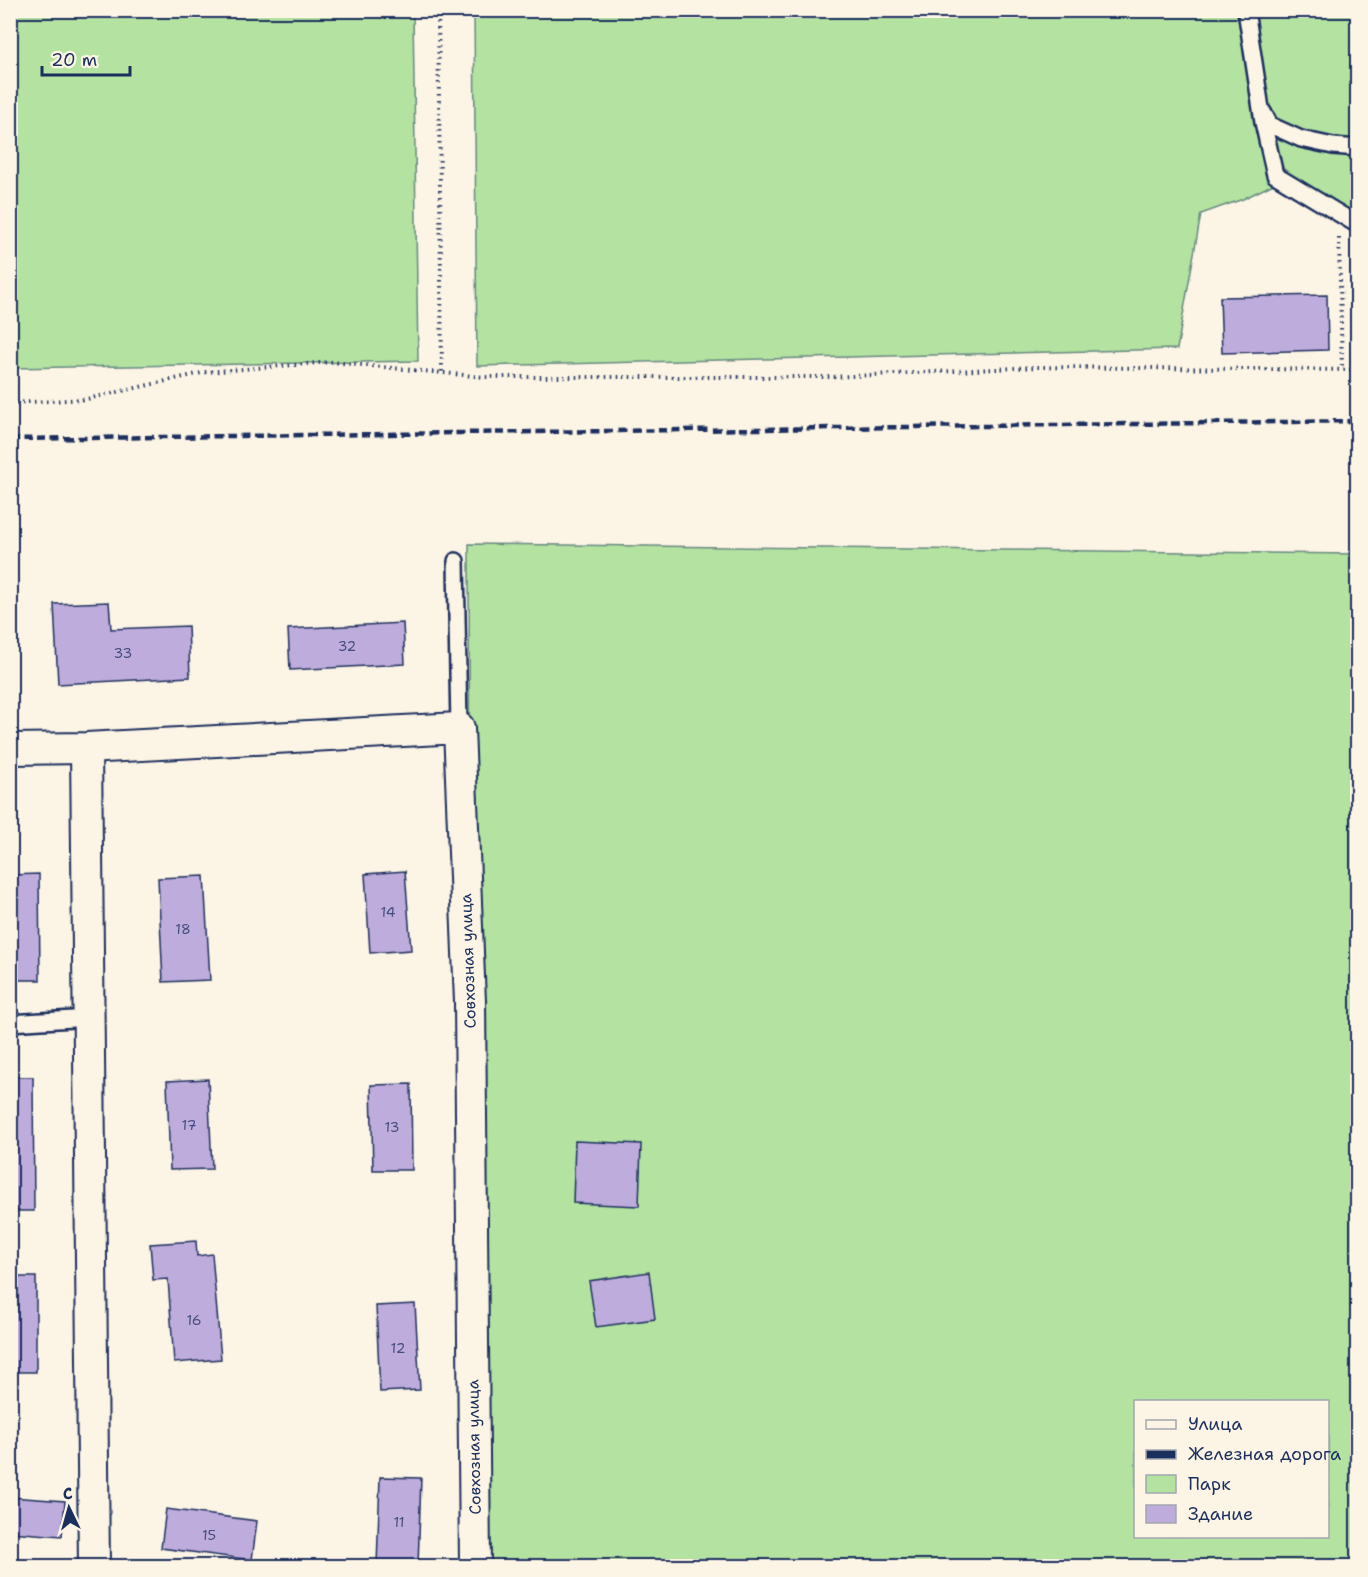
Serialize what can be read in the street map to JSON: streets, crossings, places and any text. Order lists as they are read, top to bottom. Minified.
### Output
{"streets":{"street":["Совхозная улица"]},"house_numbers":["32","33","14","18","17","13","16","12","11","15"],"legend":["Улица","Железная дорога","Парк","Здание"],"scale_bar":"20 m","north":"top"}
